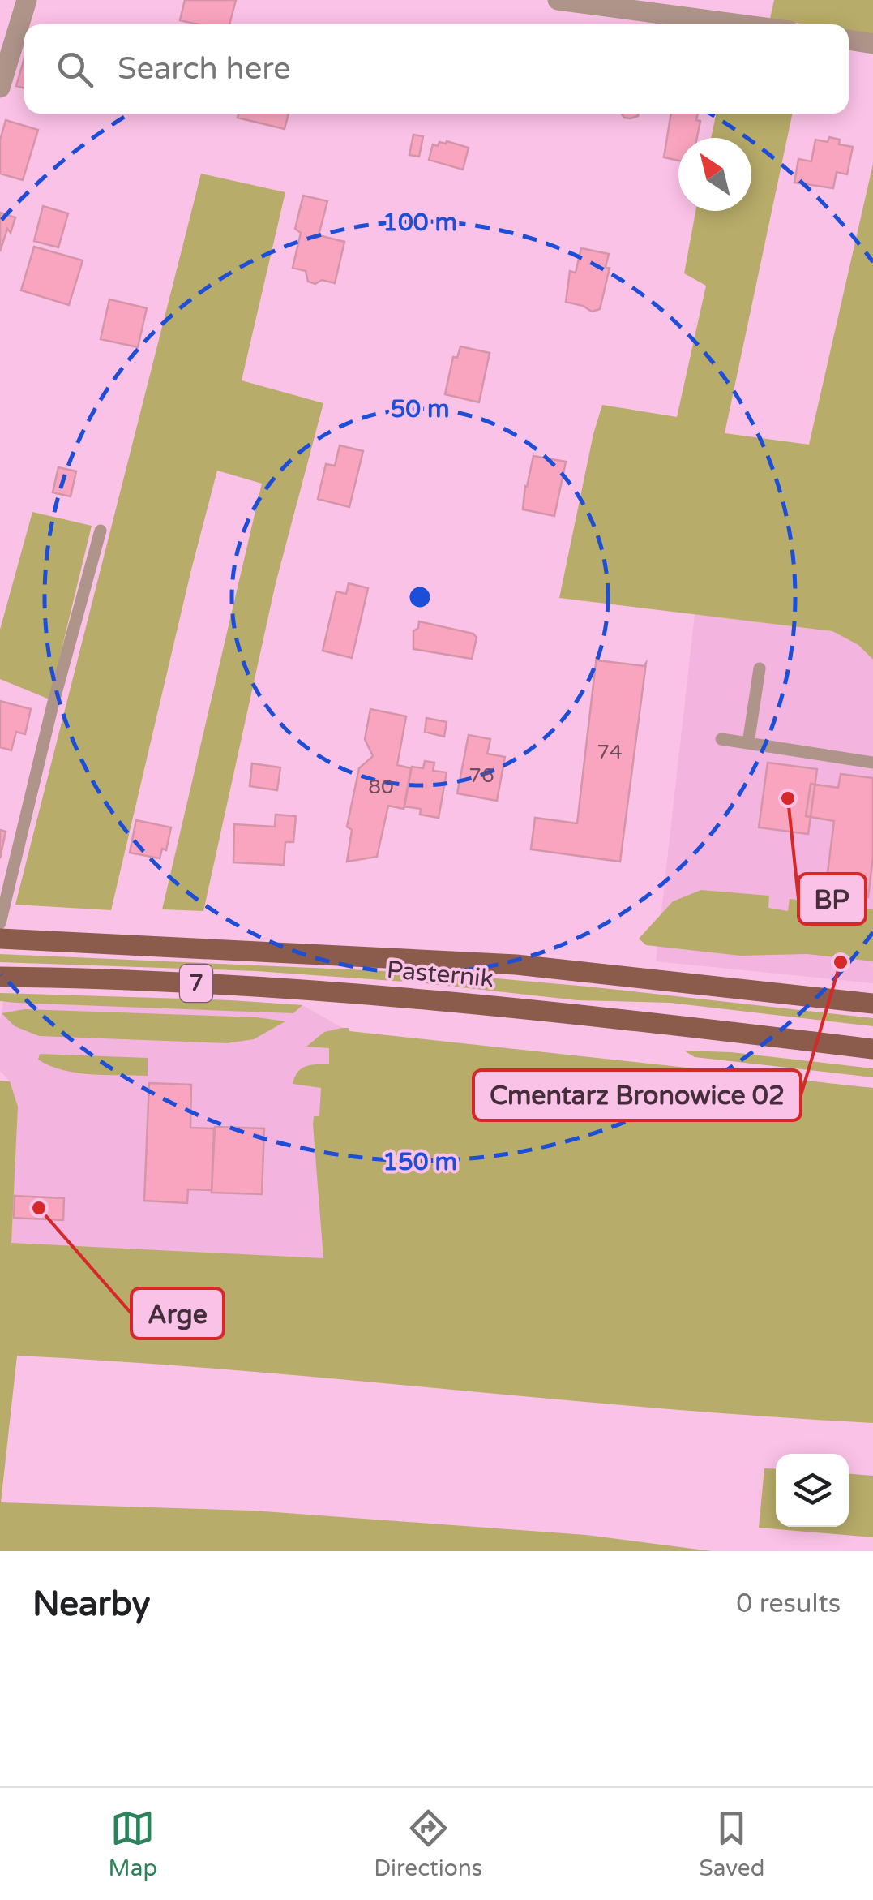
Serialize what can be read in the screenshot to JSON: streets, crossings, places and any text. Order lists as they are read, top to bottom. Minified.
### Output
{"streets":{"main road":["Pasternik","7"]},"places":["BP","Cmentarz Bronowice 02","Arge"],"house_numbers":["74","76","80"],"north":"top left","page":{"search":"Search here","heading":["Nearby","0 results"],"nav":["Map","Directions","Saved"]},"rings":["100 m","50 m","150 m"]}
